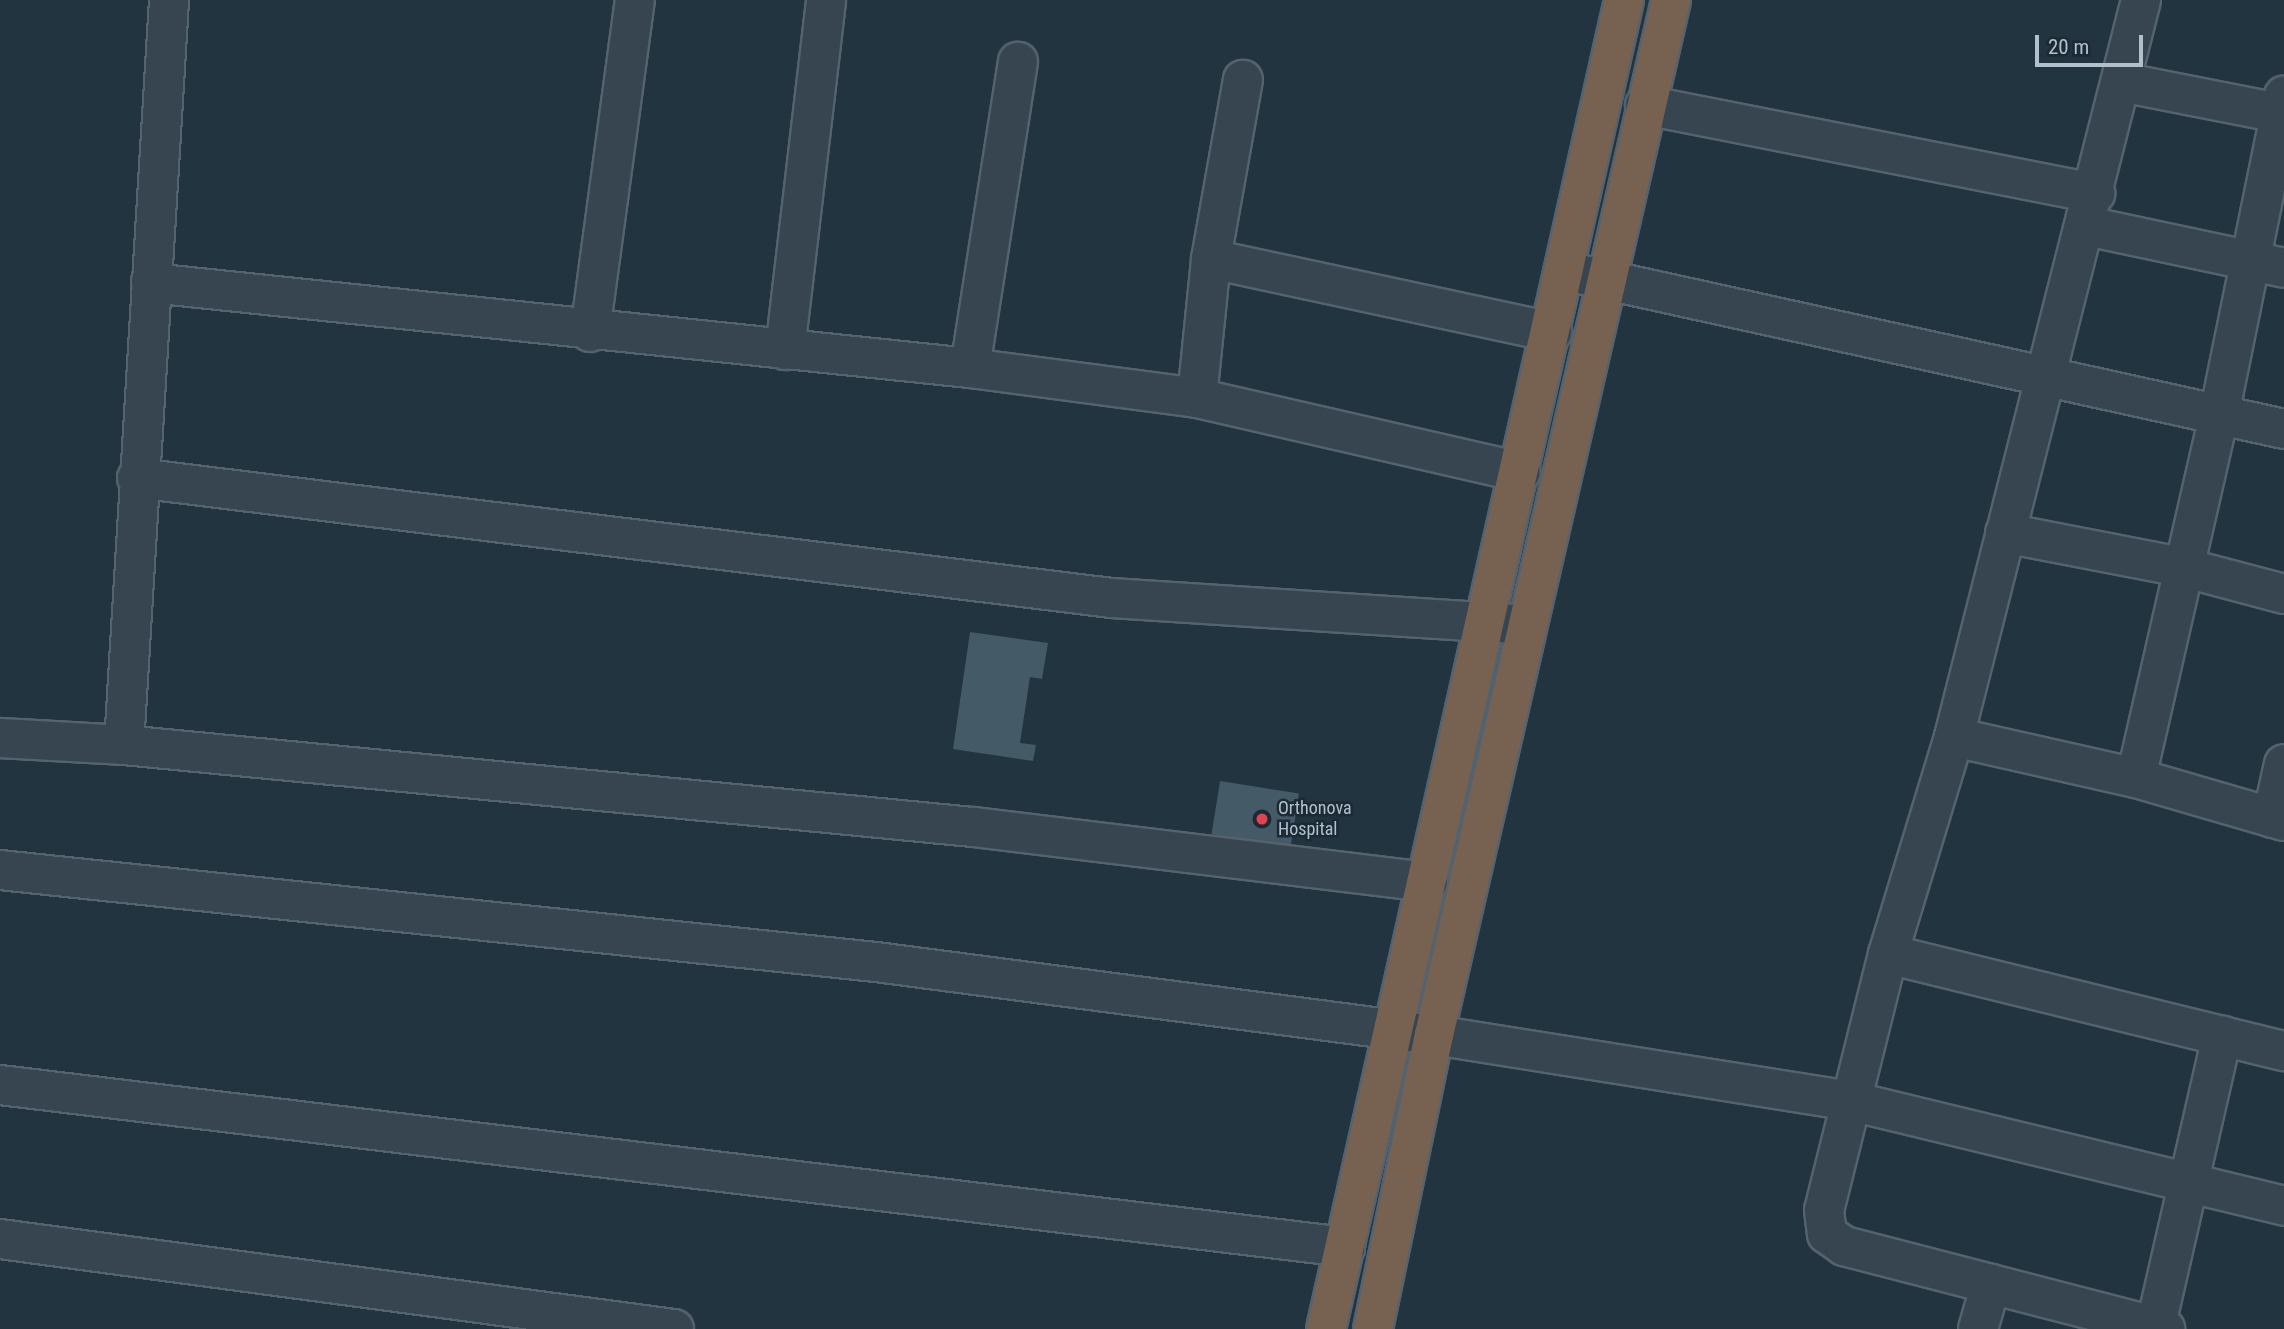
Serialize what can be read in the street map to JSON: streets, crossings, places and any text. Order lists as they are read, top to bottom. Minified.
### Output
{"places":["Orthonova Hospital"],"scale_bar":"20 m"}
